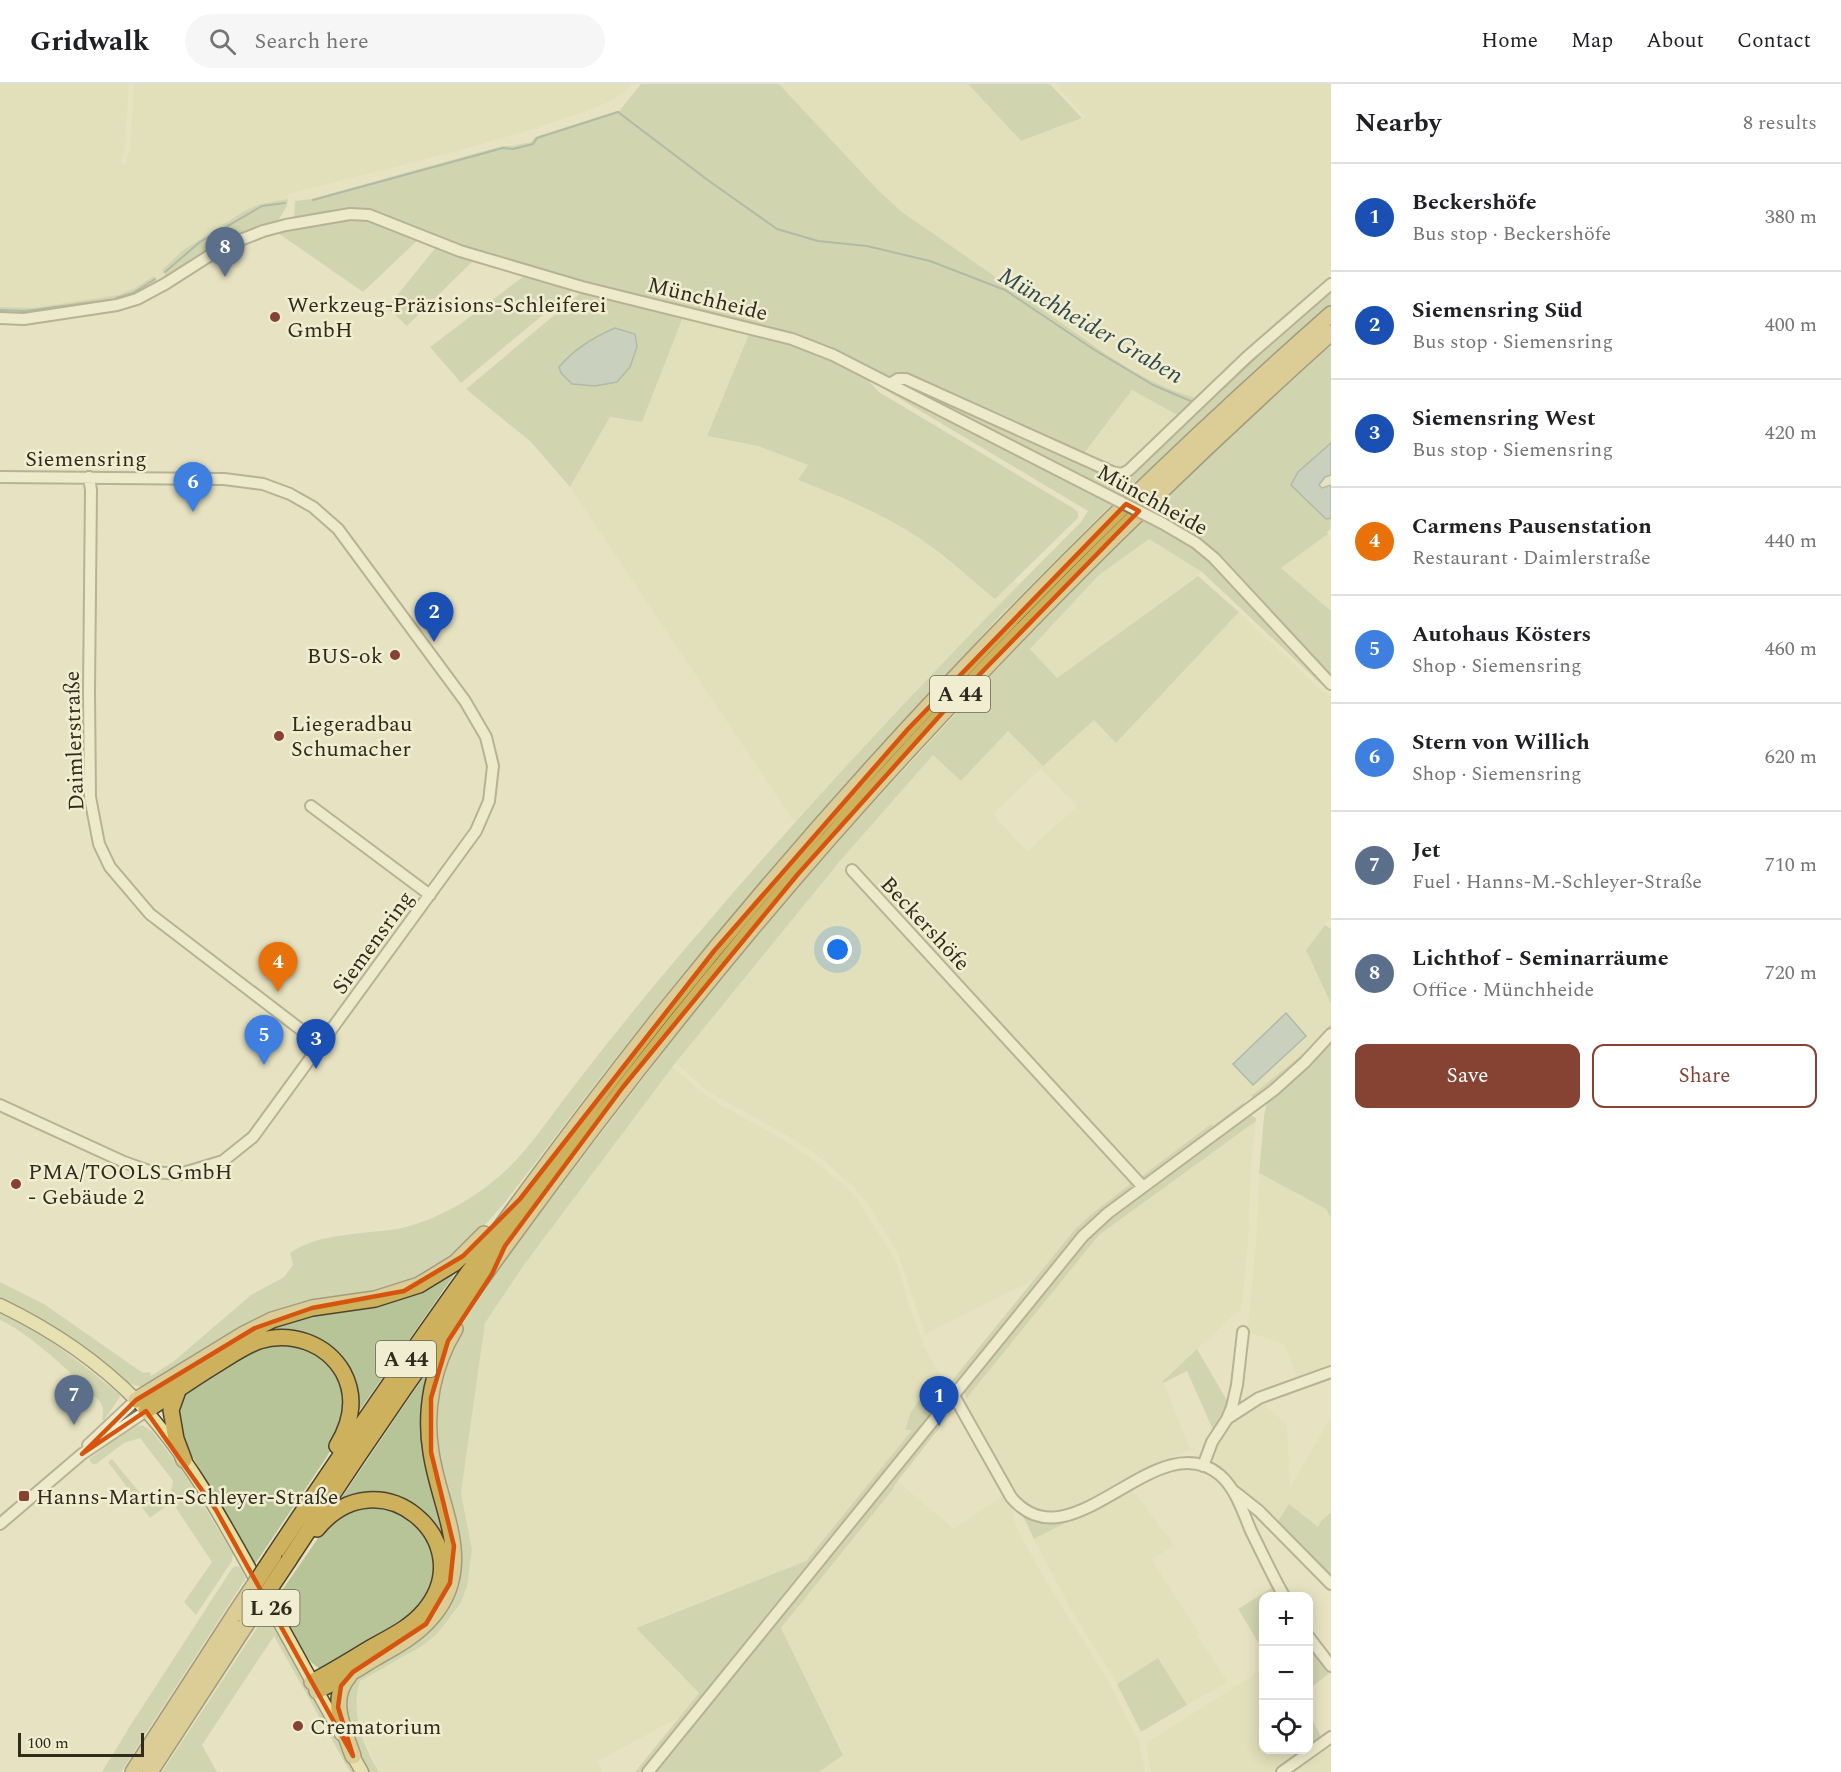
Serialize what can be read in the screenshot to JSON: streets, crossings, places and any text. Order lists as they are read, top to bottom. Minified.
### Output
{"streets":{"highway":["A 44"],"main road":["L 26"],"street":["Münchheide","Siemensring","Daimlerstraße","Beckershöfe"]},"crossings":[["Siemensring","Daimlerstraße"]],"water":["Münchheider Graben"],"places":{"other":["Werkzeug-Präzisions-Schleiferei GmbH","BUS-ok","Liegeradbau Schumacher","PMA/TOOLS GmbH - Gebäude 2","Crematorium"],"transit":["Hanns-Martin-Schleyer-Straße"]},"scale_bar":"100 m","page":{"header":"Gridwalk","search":"Search here","nav":["Home","Map","About","Contact"],"heading":["Nearby","8 results"],"list":[{"mark":"1","name":"Beckershöfe","note":"Bus stop · Beckershöfe","value":"380 m"},{"mark":"2","name":"Siemensring Süd","note":"Bus stop · Siemensring","value":"400 m"},{"mark":"3","name":"Siemensring West","note":"Bus stop · Siemensring","value":"420 m"},{"mark":"4","name":"Carmens Pausenstation","note":"Restaurant · Daimlerstraße","value":"440 m"},{"mark":"5","name":"Autohaus Kösters","note":"Shop · Siemensring","value":"460 m"},{"mark":"6","name":"Stern von Willich","note":"Shop · Siemensring","value":"620 m"},{"mark":"7","name":"Jet","note":"Fuel · Hanns-M.-Schleyer-Straße","value":"710 m"},{"mark":"8","name":"Lichthof - Seminarräume","note":"Office · Münchheide","value":"720 m"}],"pins":["8","6","2","4","5","3","7","1"],"buttons":["Save","Share"],"map_buttons":["+","−"],"scale":"100 m"}}
